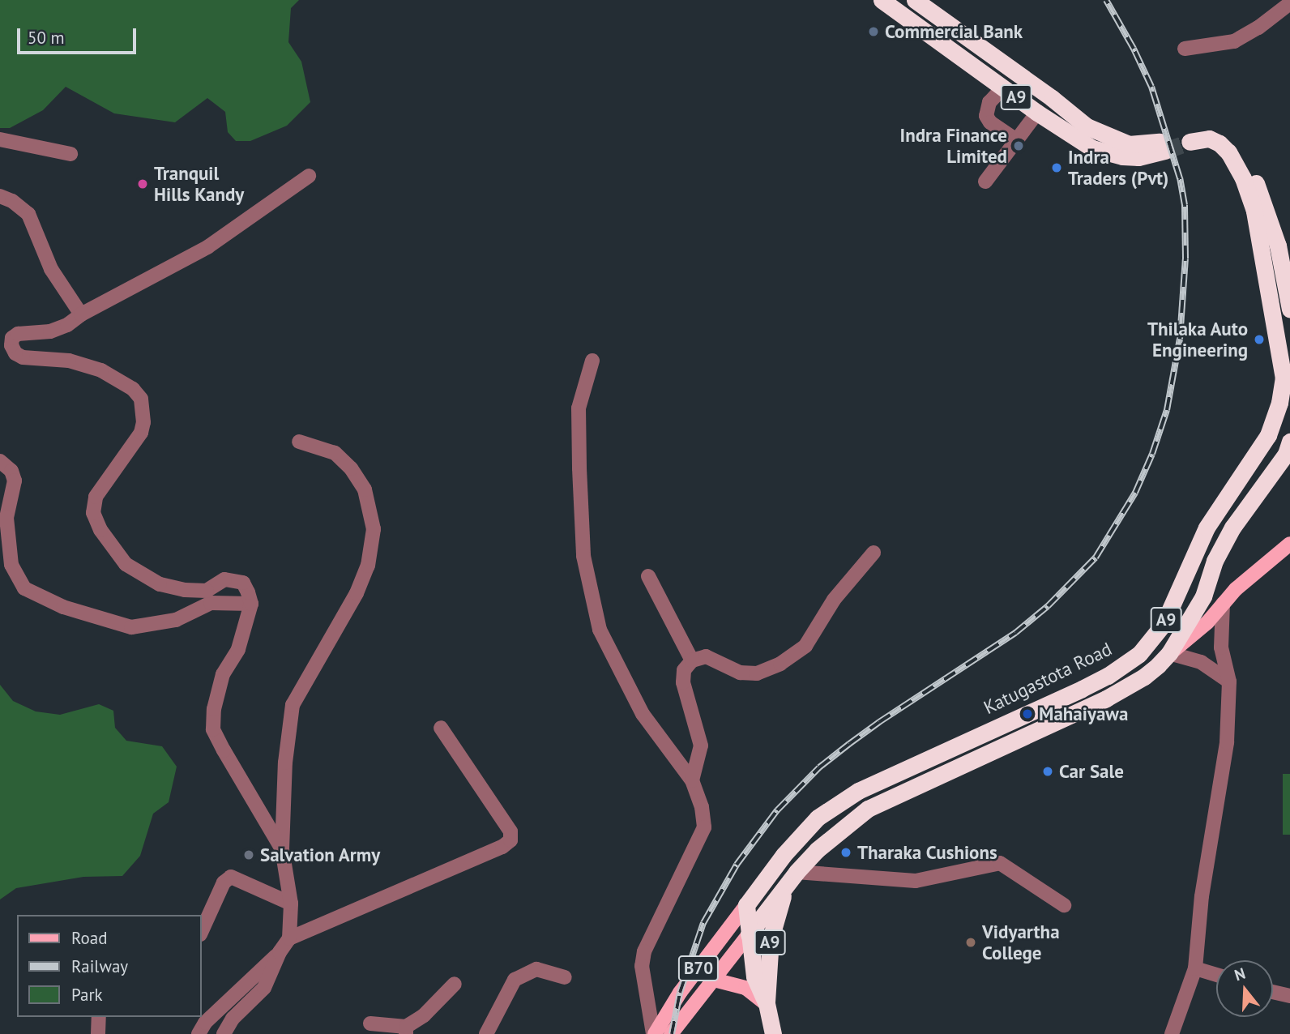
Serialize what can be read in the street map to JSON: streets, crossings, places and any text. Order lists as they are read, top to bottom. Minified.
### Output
{"streets":{"highway":["A9","Katugastota Road"],"main road":["B70"]},"crossings":[["A9","Katugastota Road"],["A9","B70"],["Katugastota Road","B70"]],"places":["Commercial Bank","Indra Finance Limited","Indra Traders (Pvt)","Tranquil Hills Kandy","Thilaka Auto Engineering","Mahaiyawa","Car Sale","Tharaka Cushions","Salvation Army","Vidyartha College"],"legend":["Road","Railway","Park"],"scale_bar":"50 m","north":"top"}
